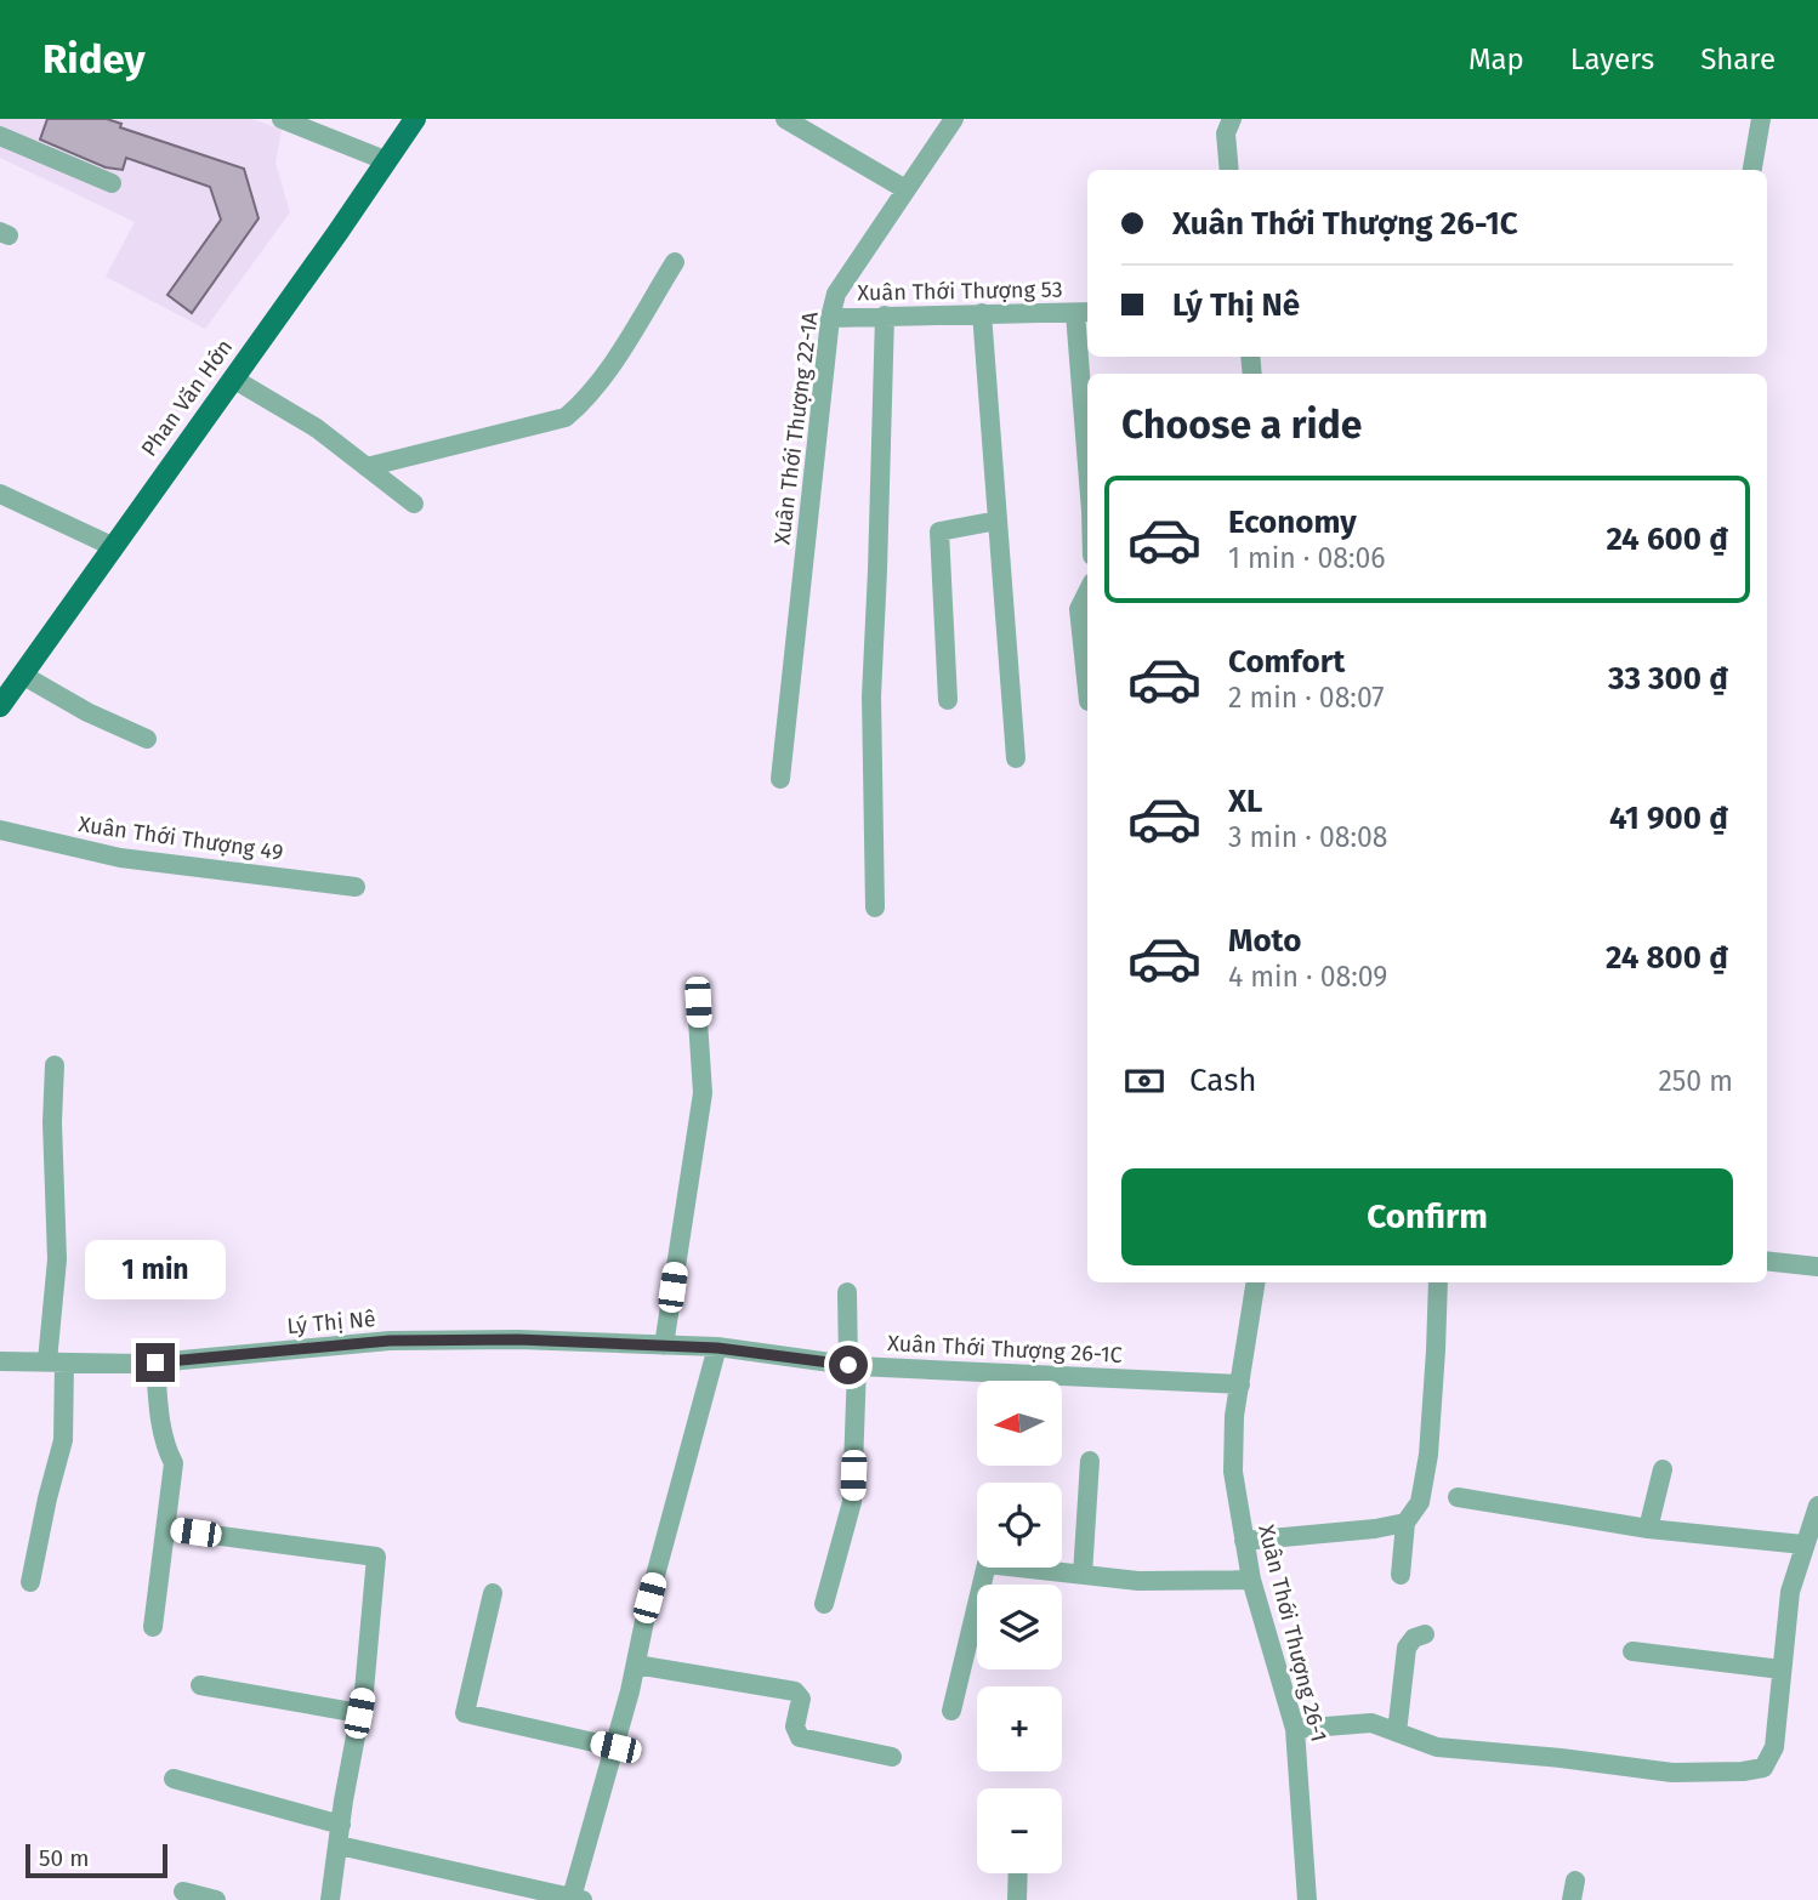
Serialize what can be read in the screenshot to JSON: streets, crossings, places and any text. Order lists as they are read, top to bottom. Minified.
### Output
{"streets":{"main road":["Phan Văn Hớn"],"street":["Xuân Thới Thượng 53","Xuân Thới Thượng 22-1A","Xuân Thới Thượng 49","Lý Thị Nê","Xuân Thới Thượng 26-1C","Xuân Thới Thượng 26-1"]},"crossings":[["Xuân Thới Thượng 53","Xuân Thới Thượng 22-1A"],["Lý Thị Nê","Xuân Thới Thượng 26-1C"],["Xuân Thới Thượng 26-1C","Xuân Thới Thượng 26-1"]],"scale_bar":"50 m","north":"left","page":{"header":"Ridey","nav":["Map","Layers","Share"],"banner":["Xuân Thới Thượng 26-1C","Lý Thị Nê"],"heading":"Choose a ride","list":[{"name":"Economy","note":"1 min · 08:06","value":"24 600 ₫"},{"name":"Comfort","note":"2 min · 08:07","value":"33 300 ₫"},{"name":"XL","note":"3 min · 08:08","value":"41 900 ₫"},{"name":"Moto","note":"4 min · 08:09","value":"24 800 ₫"}],"pay":["Cash","250 m"],"buttons":"Confirm","bubble":"1 min","map_buttons":["+","−"],"scale":"50 m"}}
